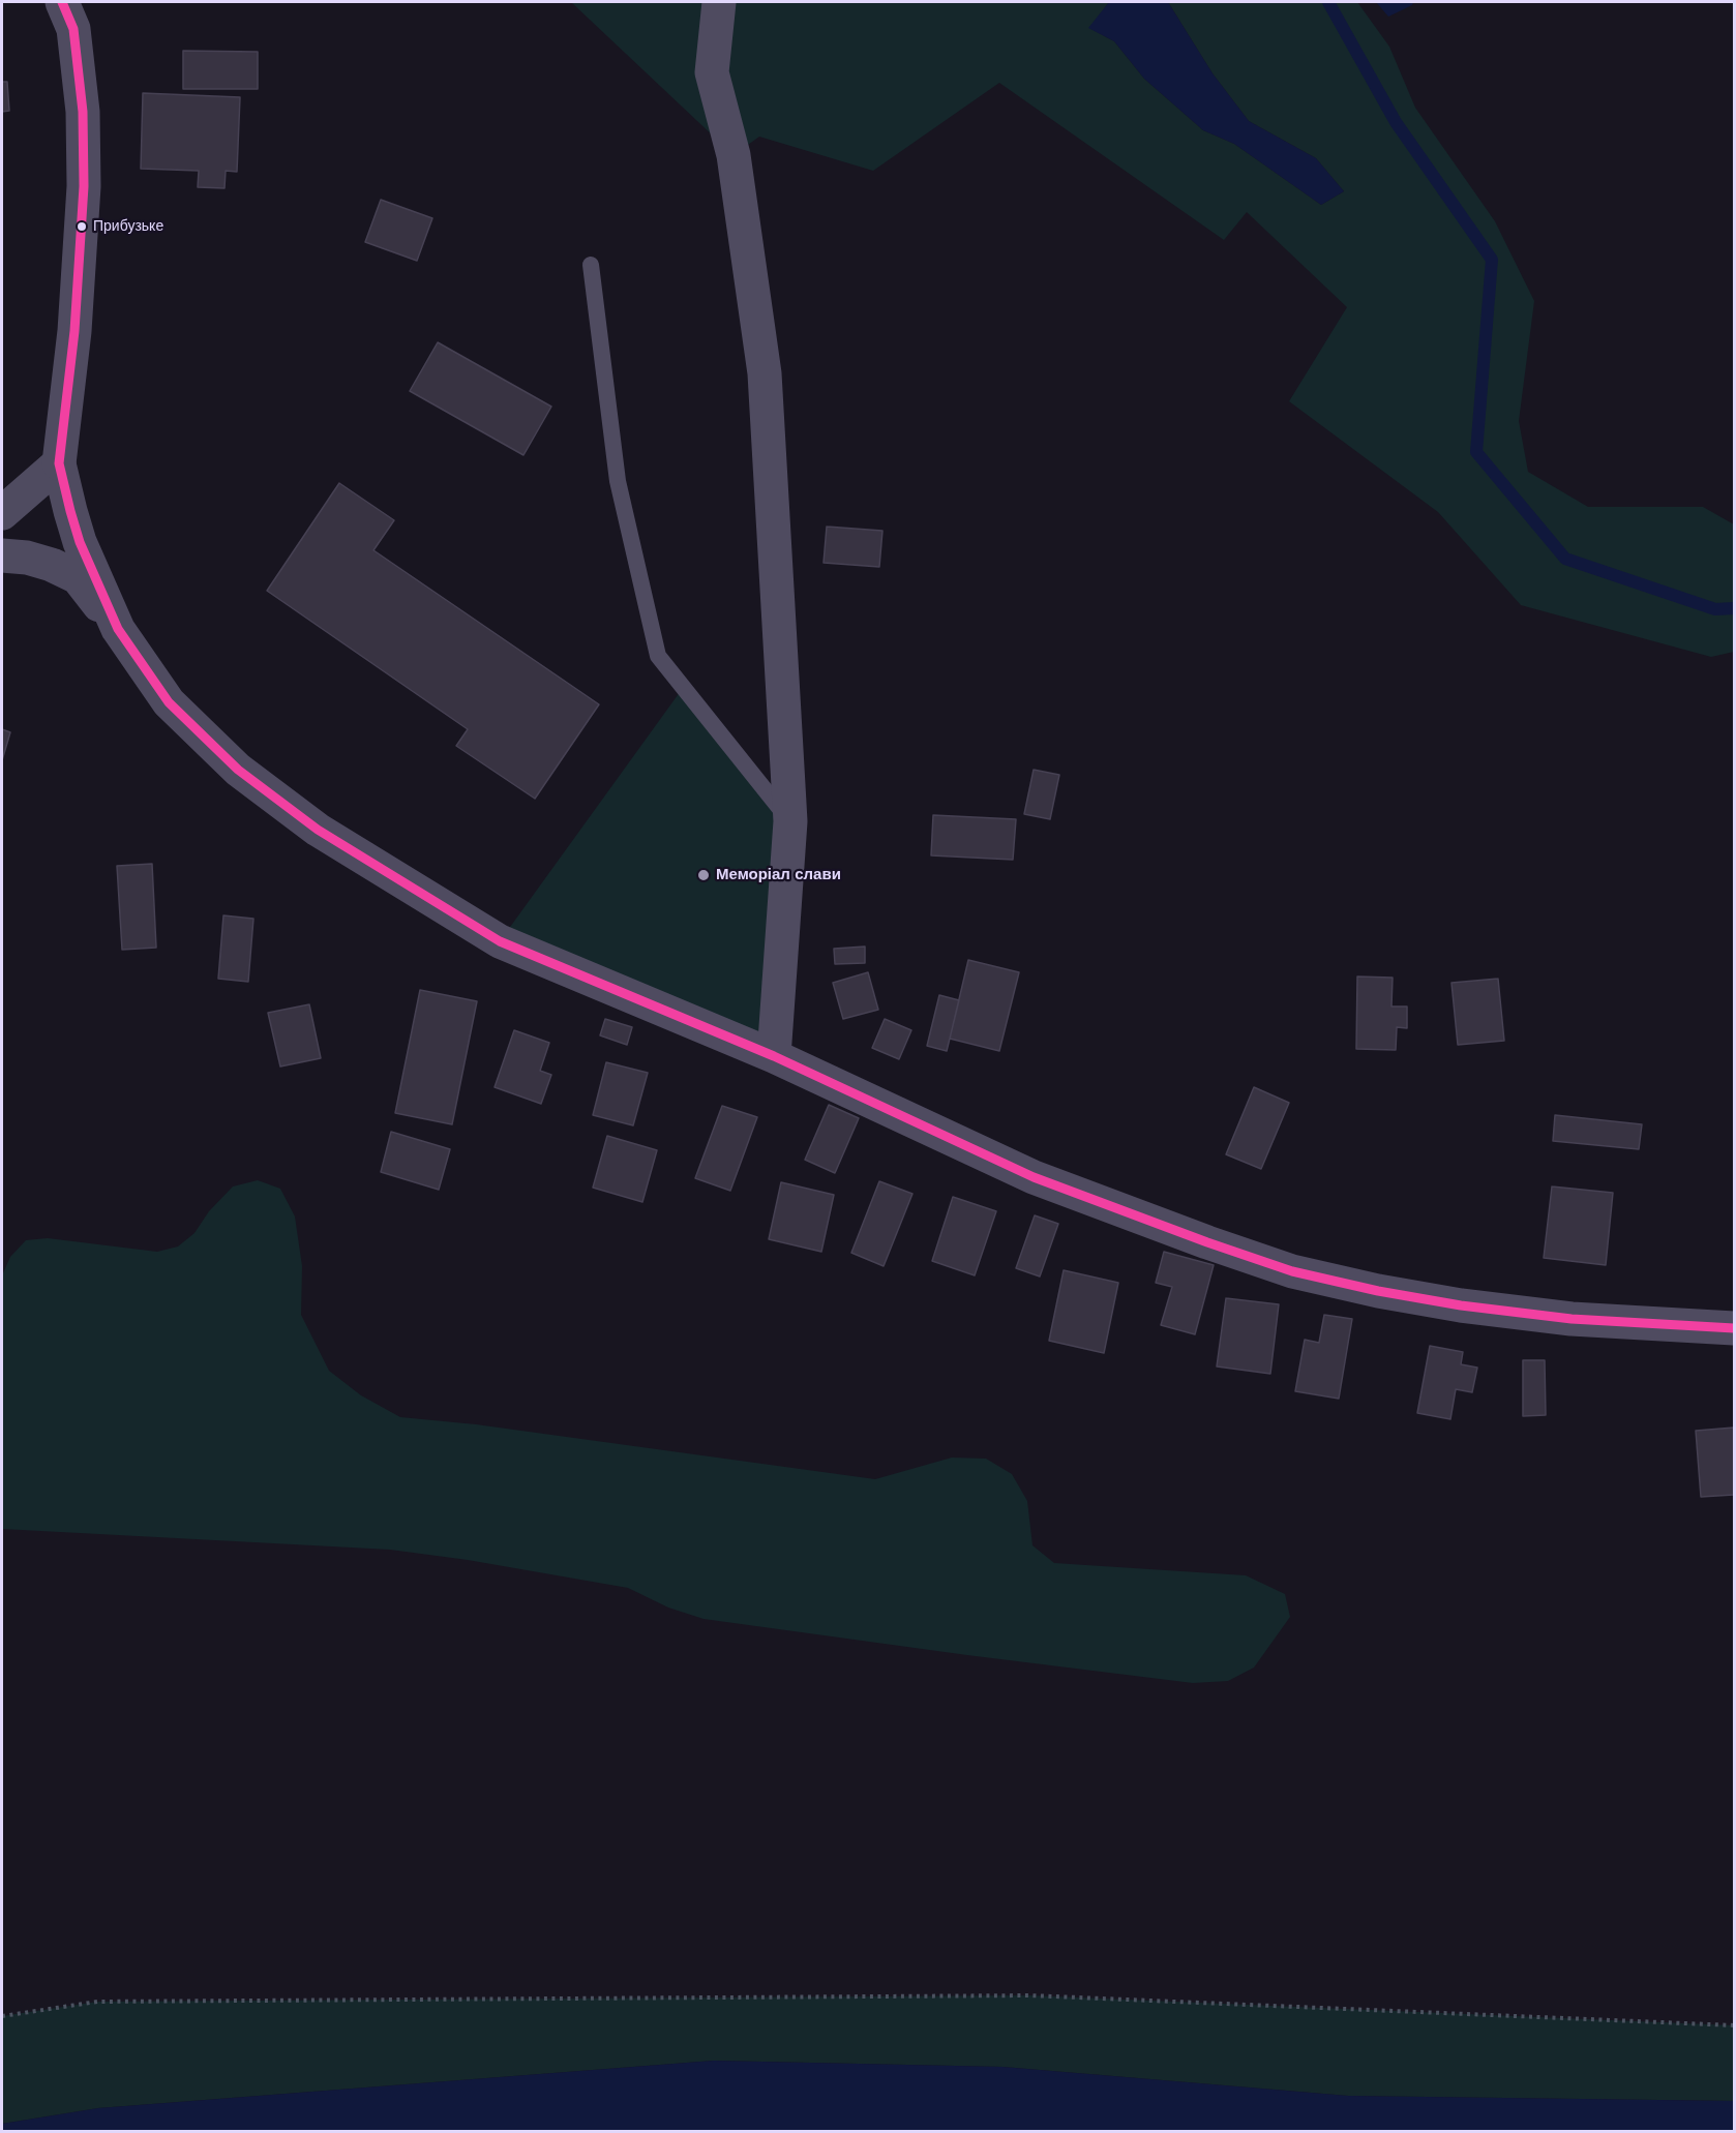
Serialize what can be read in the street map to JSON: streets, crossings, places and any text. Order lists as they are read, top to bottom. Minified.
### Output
{"places":["Прибузьке","Меморіал слави"]}
